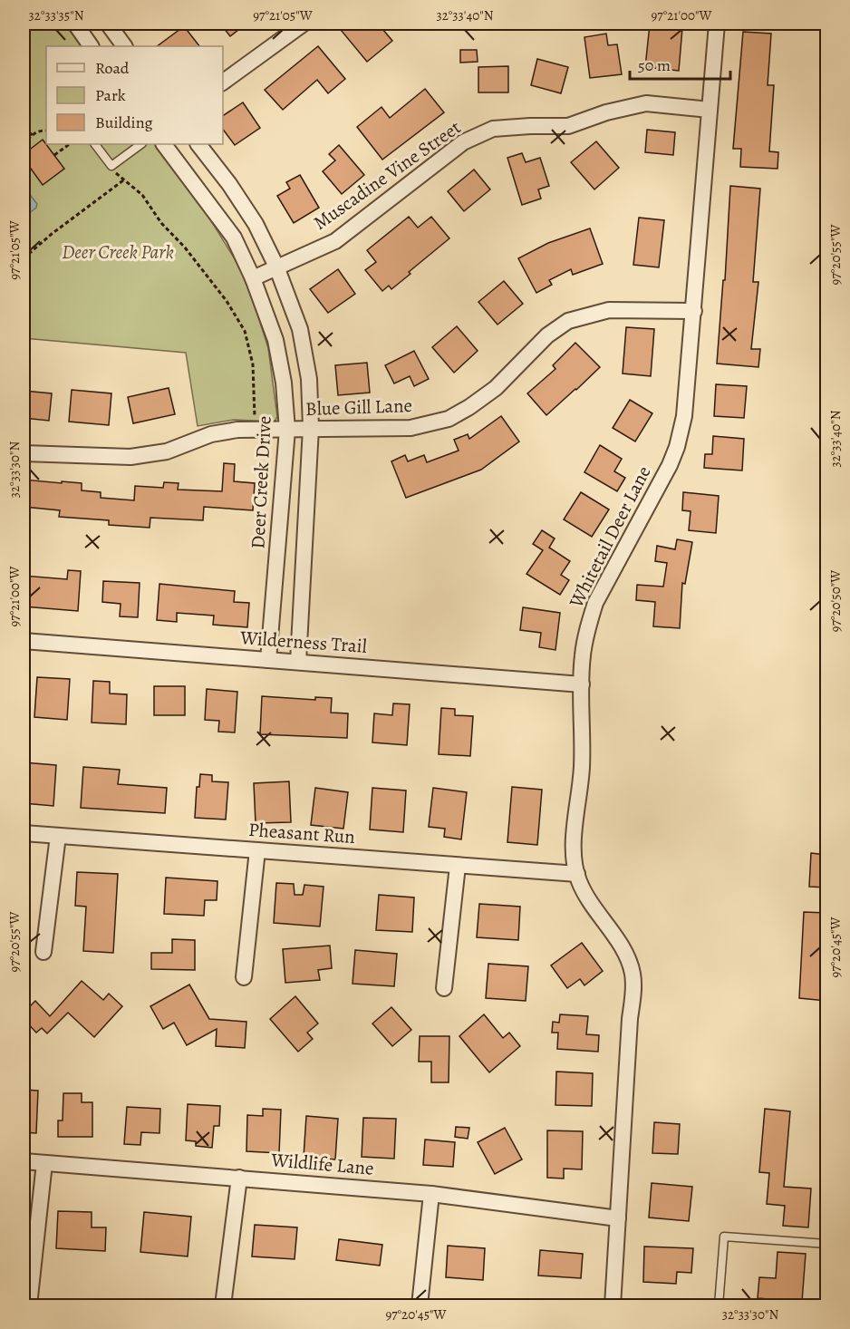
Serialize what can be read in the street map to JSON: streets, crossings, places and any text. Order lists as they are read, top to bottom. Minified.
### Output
{"streets":{"street":["Muscadine Vine Street","Blue Gill Lane","Deer Creek Drive","Whitetail Deer Lane","Wilderness Trail","Pheasant Run","Wildlife Lane"]},"crossings":[["Muscadine Vine Street","Deer Creek Drive"],["Muscadine Vine Street","Whitetail Deer Lane"],["Blue Gill Lane","Deer Creek Drive"],["Blue Gill Lane","Whitetail Deer Lane"],["Deer Creek Drive","Wilderness Trail"],["Whitetail Deer Lane","Wilderness Trail"],["Whitetail Deer Lane","Pheasant Run"],["Whitetail Deer Lane","Wildlife Lane"]],"parks":["Deer Creek Park"],"legend":["Road","Park","Building"],"scale_bar":"50 m","coordinates":["32°33'35\"N","97°21'05\"W","32°33'40\"N","97°21'00\"W","97°20'55\"W","32°33'30\"N","97°20'50\"W","97°20'45\"W"]}
